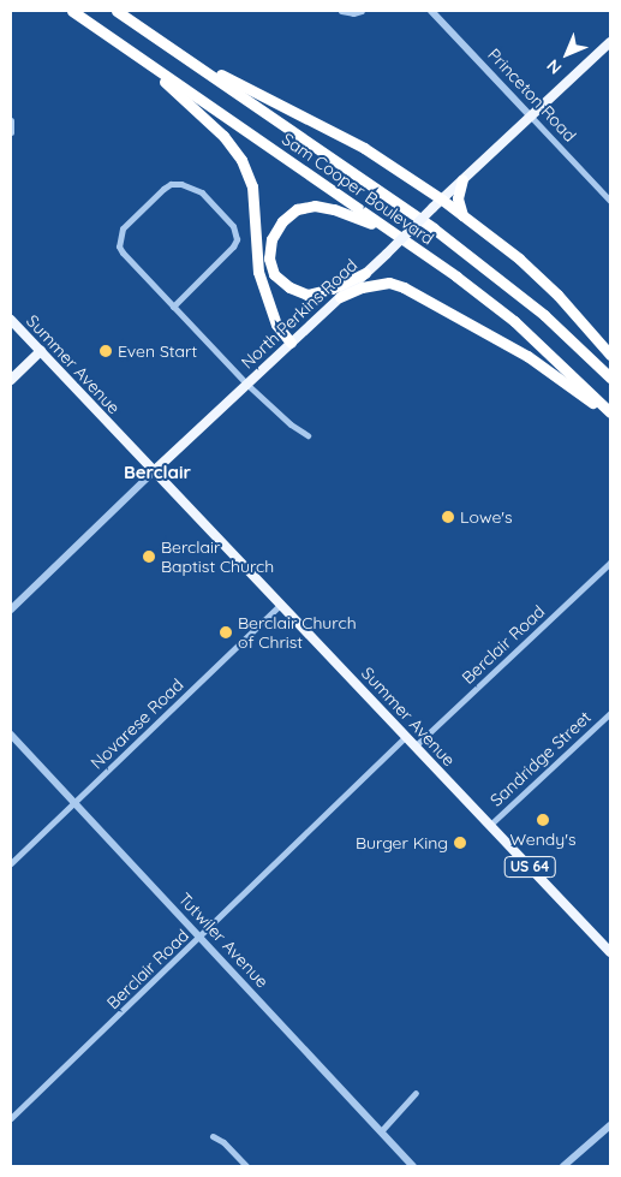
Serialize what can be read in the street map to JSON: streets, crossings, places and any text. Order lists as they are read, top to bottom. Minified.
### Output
{"streets":{"highway":["Sam Cooper Boulevard"],"main road":["North Perkins Road","Summer Avenue","US 64"],"street":["Princeton Road","Berclair Road","Novarese Road","Sandridge Street","Tutwiler Avenue"]},"crossings":[["Princeton Road","North Perkins Road"],["North Perkins Road","Summer Avenue"],["Summer Avenue","Berclair Road"],["Summer Avenue","Novarese Road"],["Summer Avenue","Sandridge Street"],["Berclair Road","Tutwiler Avenue"],["Novarese Road","Tutwiler Avenue"]],"districts":["Berclair"],"places":["Even Start","Lowe's","Berclair Baptist Church","Berclair Church of Christ","Wendy's","Burger King"],"north":"bottom left"}
